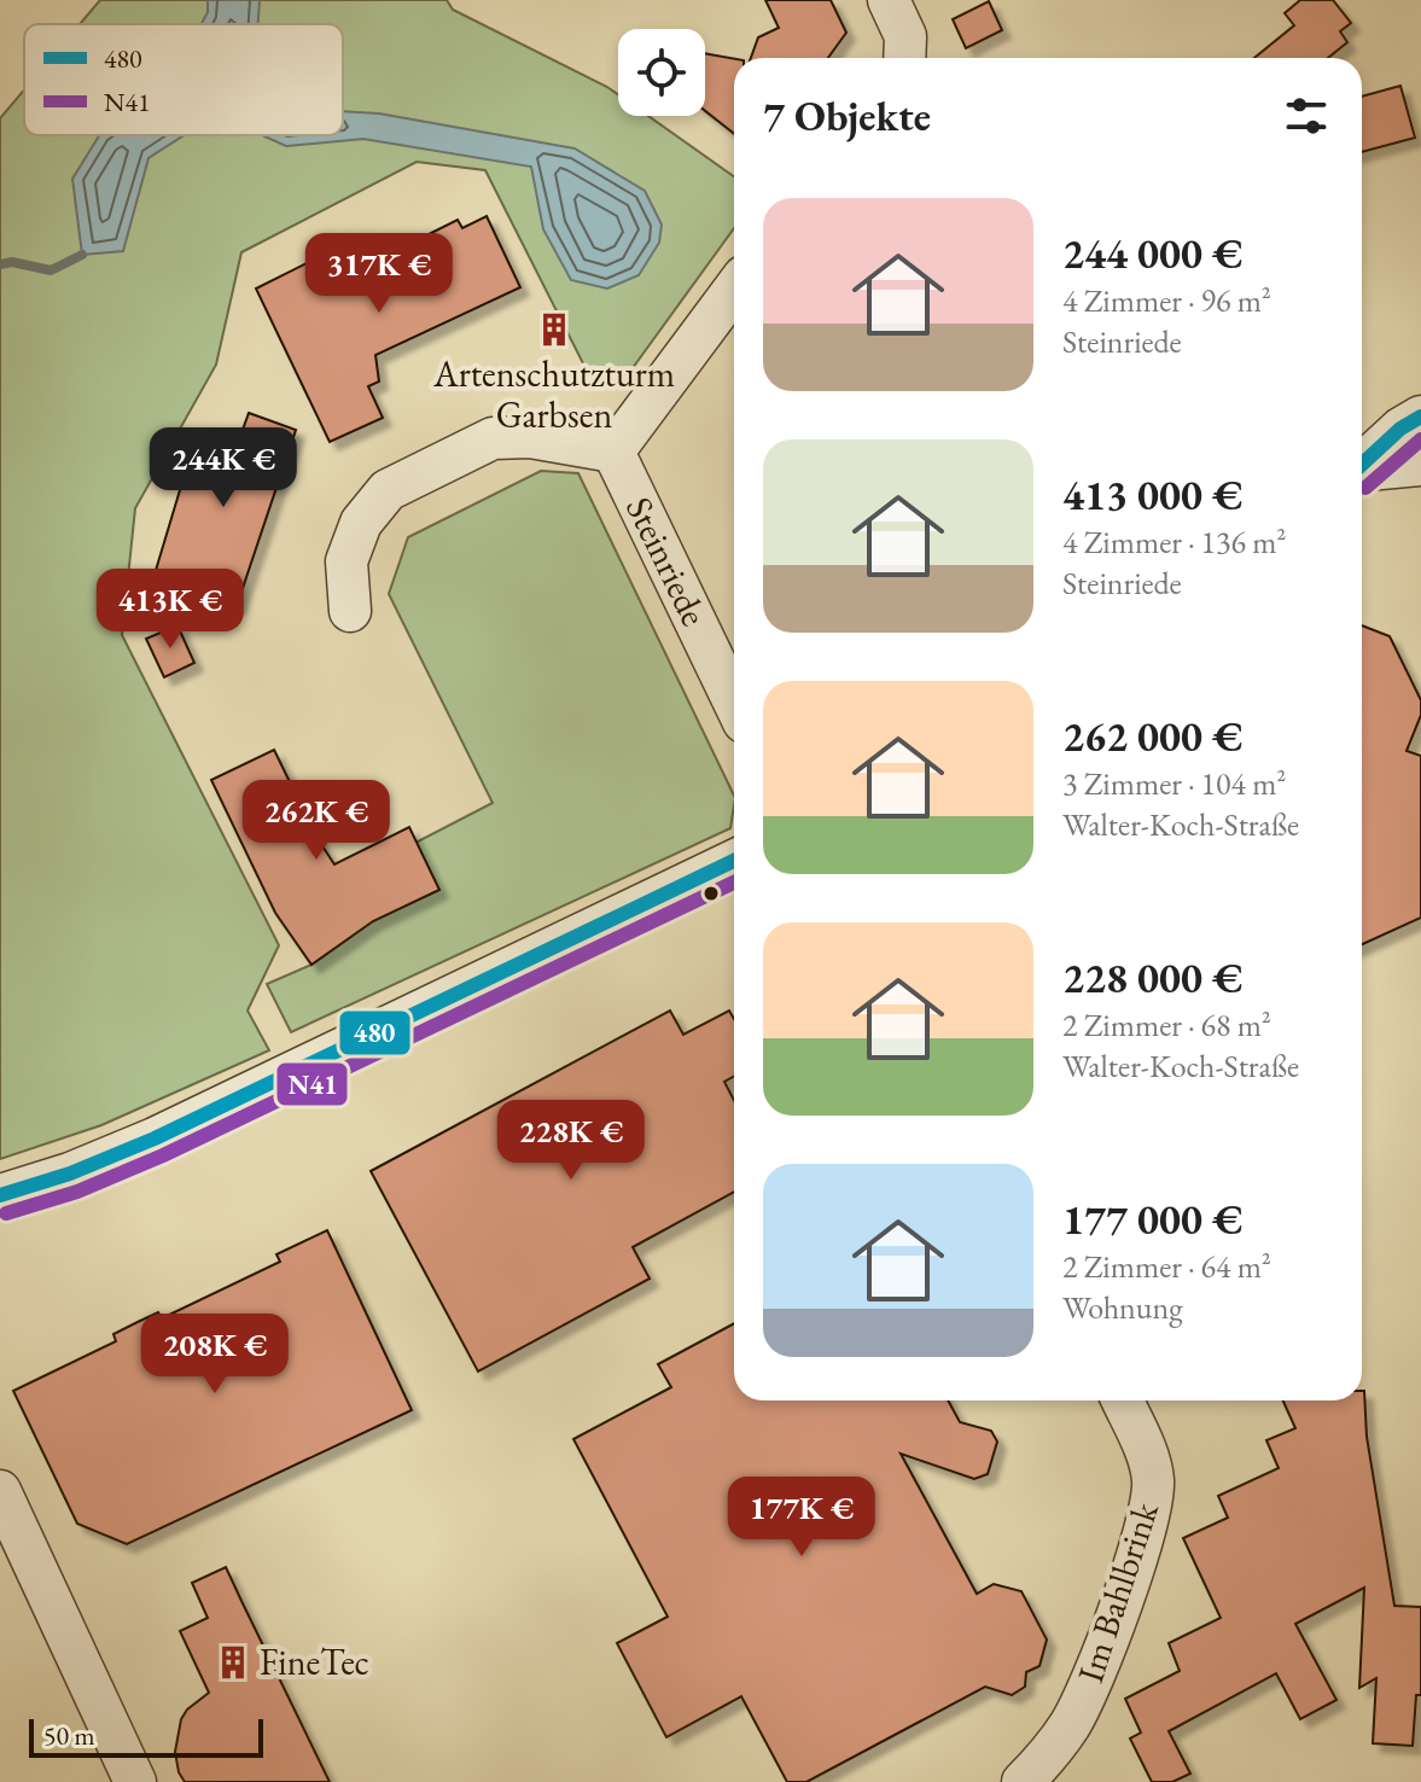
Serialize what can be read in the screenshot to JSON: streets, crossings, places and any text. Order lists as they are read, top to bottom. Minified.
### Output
{"streets":{"street":["Steinriede","Im Bahlbrink"]},"places":{"building":["Artenschutzturm Garbsen","FineTec"]},"lines":["transit line 480","transit line N41"],"legend":["480","N41"],"scale_bar":"50 m","page":{"heading":"7 Objekte","list":[{"name":"244 000 €","note":"4 Zimmer · 96 m² · Steinriede"},{"name":"413 000 €","note":"4 Zimmer · 136 m² · Steinriede"},{"name":"262 000 €","note":"3 Zimmer · 104 m² · Walter-Koch-Straße"},{"name":"228 000 €","note":"2 Zimmer · 68 m² · Walter-Koch-Straße"},{"name":"177 000 €","note":"2 Zimmer · 64 m² · Wohnung"}],"price":["317K €","244K €","413K €","262K €","228K €","208K €","177K €"],"scale":"50 m"}}
